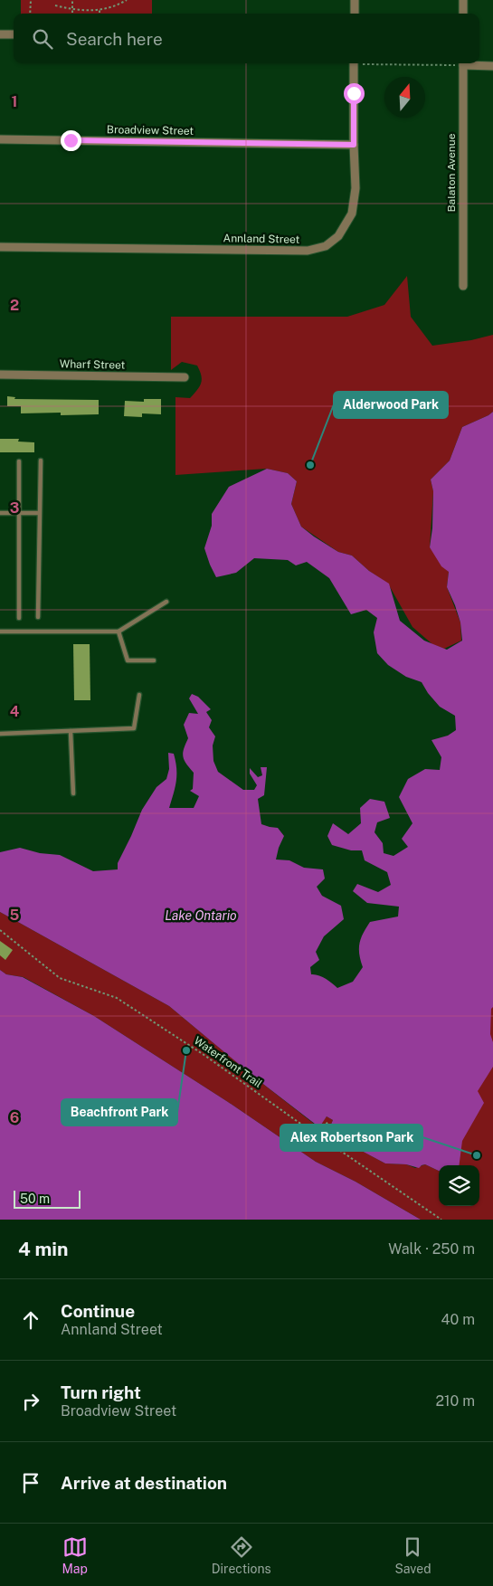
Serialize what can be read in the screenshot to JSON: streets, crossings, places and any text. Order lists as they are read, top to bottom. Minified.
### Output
{"streets":{"street":["Broadview Street","Balaton Avenue","Annland Street","Wharf Street"],"path":["Waterfront Trail"]},"crossings":[["Broadview Street","Annland Street"]],"water":["Lake Ontario"],"places":["Alderwood Park","Beachfront Park","Alex Robertson Park"],"scale_bar":"50 m","north":"top","page":{"search":"Search here","scale":"50 m","heading":["4 min","Walk · 250 m"],"list":[["Continue","Annland Street","40 m"],["Turn right","Broadview Street","210 m"],"Arrive at destination"],"nav":["Map","Directions","Saved"]},"grid":{"rows":["1","2","3","4","5","6"]}}
